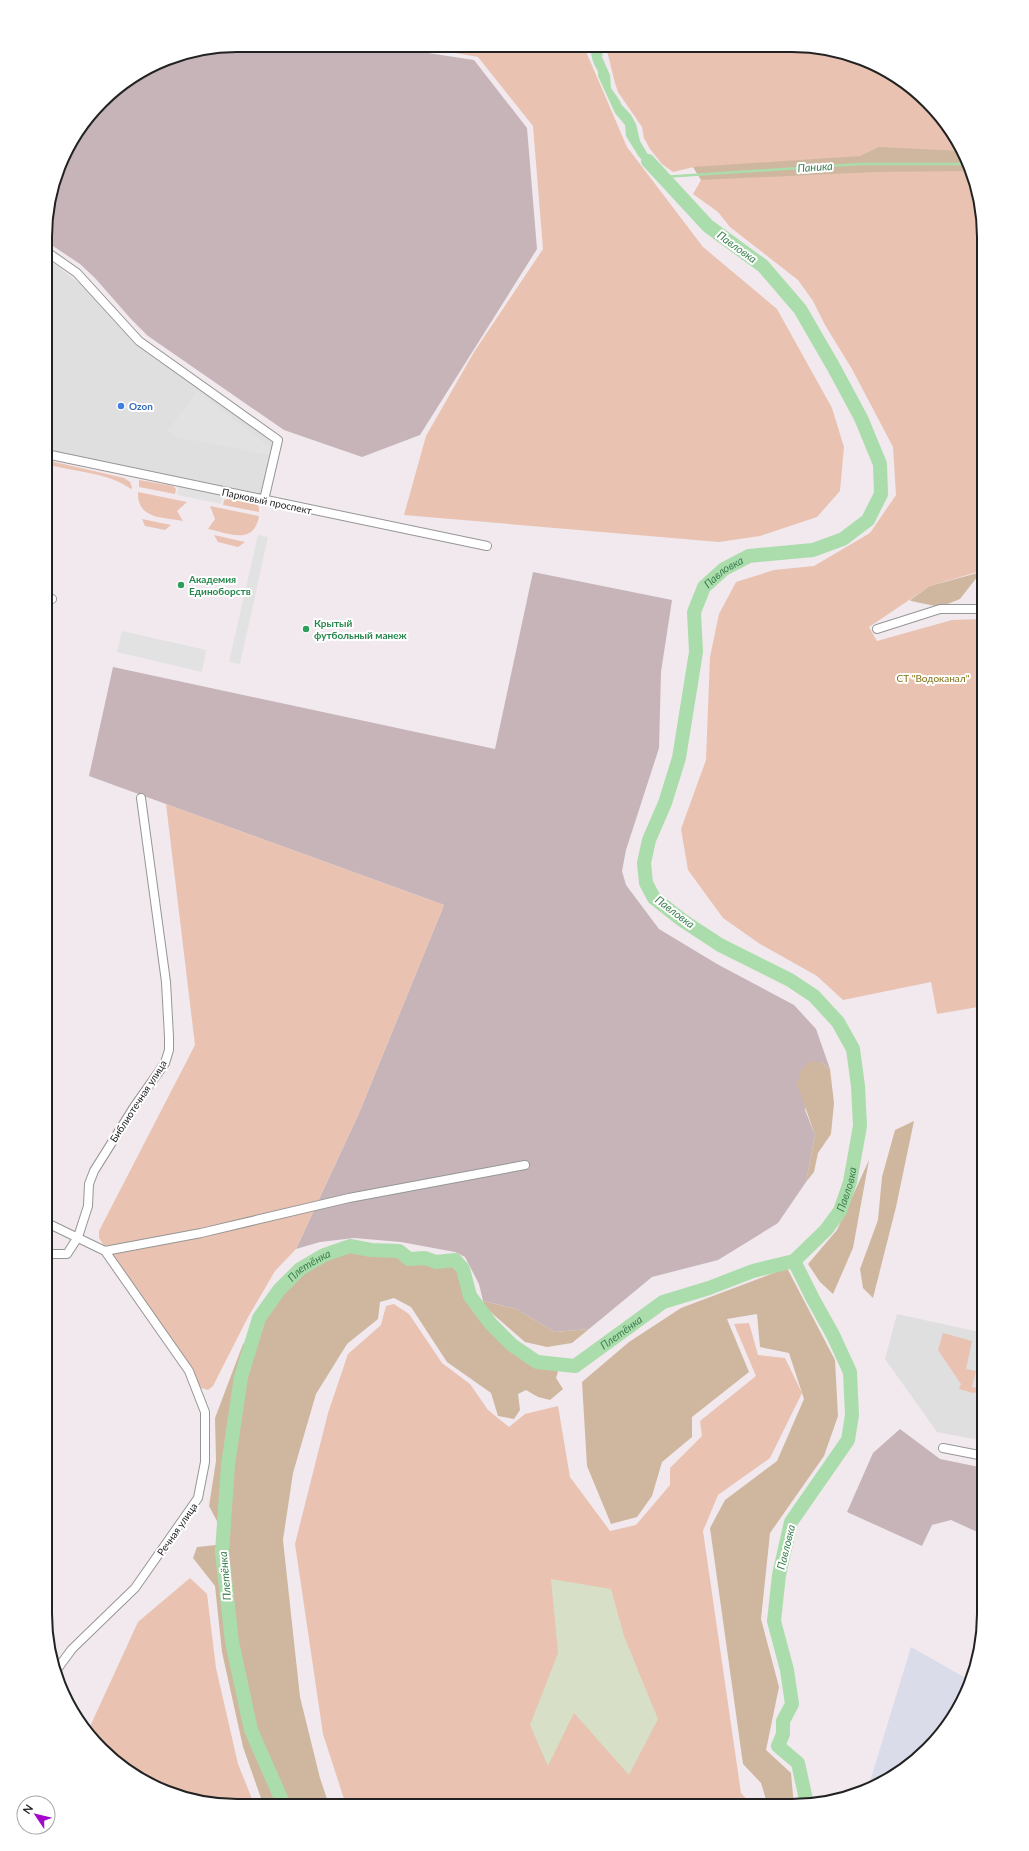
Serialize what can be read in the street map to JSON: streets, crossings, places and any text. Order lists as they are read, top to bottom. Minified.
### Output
{"streets":{"street":["Парковый проспект","Библиотечная улица","Речная улица"]},"crossings":[["Библиотечная улица","Речная улица"]],"water":["Паника","Павловка","Плетёнка"],"parks":["СТ \"Водоканал\""],"places":["Ozon","Академия Единоборств","Крытый футбольный манеж"],"north":"top left"}
